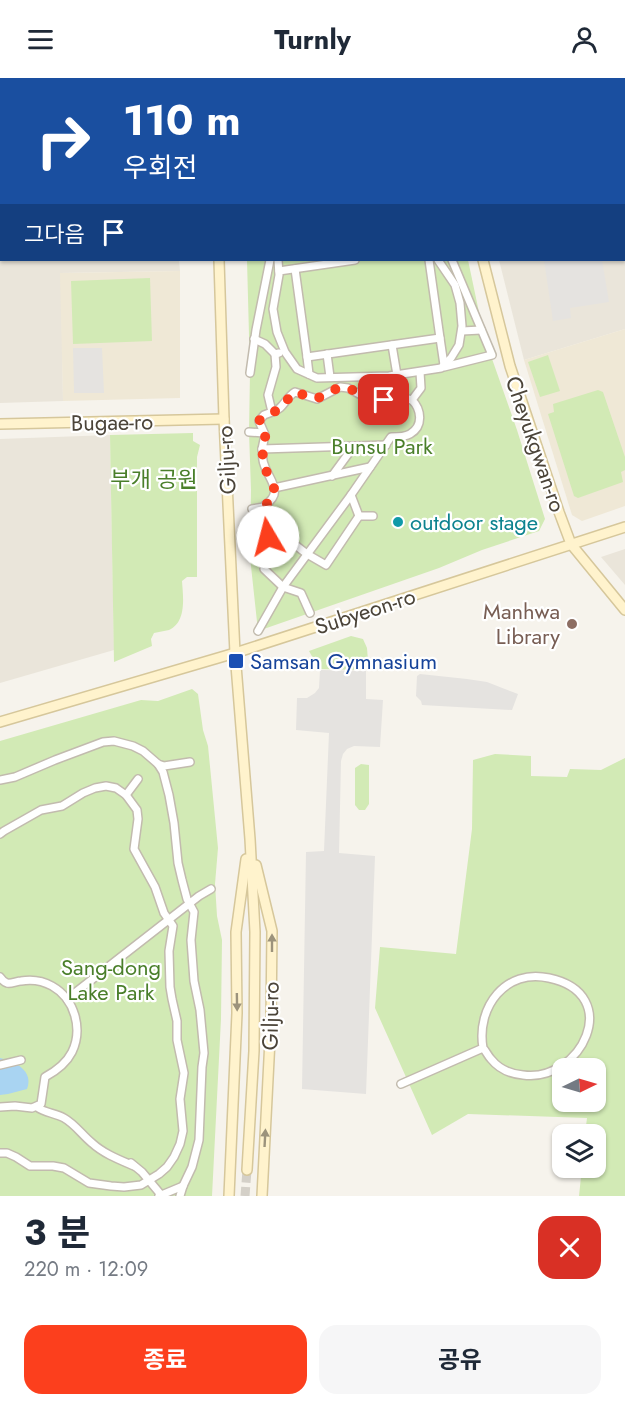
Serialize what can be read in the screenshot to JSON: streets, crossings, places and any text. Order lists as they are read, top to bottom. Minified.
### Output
{"streets":{"street":["Bugae-ro","Cheyukgwan-ro","Gilju-ro","Subyeon-ro"]},"crossings":[["Bugae-ro","Gilju-ro"],["Cheyukgwan-ro","Subyeon-ro"],["Gilju-ro","Subyeon-ro"]],"parks":["Bunsu Park","부개 공원","Sang-dong Lake Park"],"places":{"other":["outdoor stage","Manhwa Library"],"transit":["Samsan Gymnasium"]},"north":"right","page":{"header":"Turnly","turn":["110 m","우회전"],"then":"그다음","heading":["3 분","220 m · 12:09"],"buttons":["종료","공유"]}}
